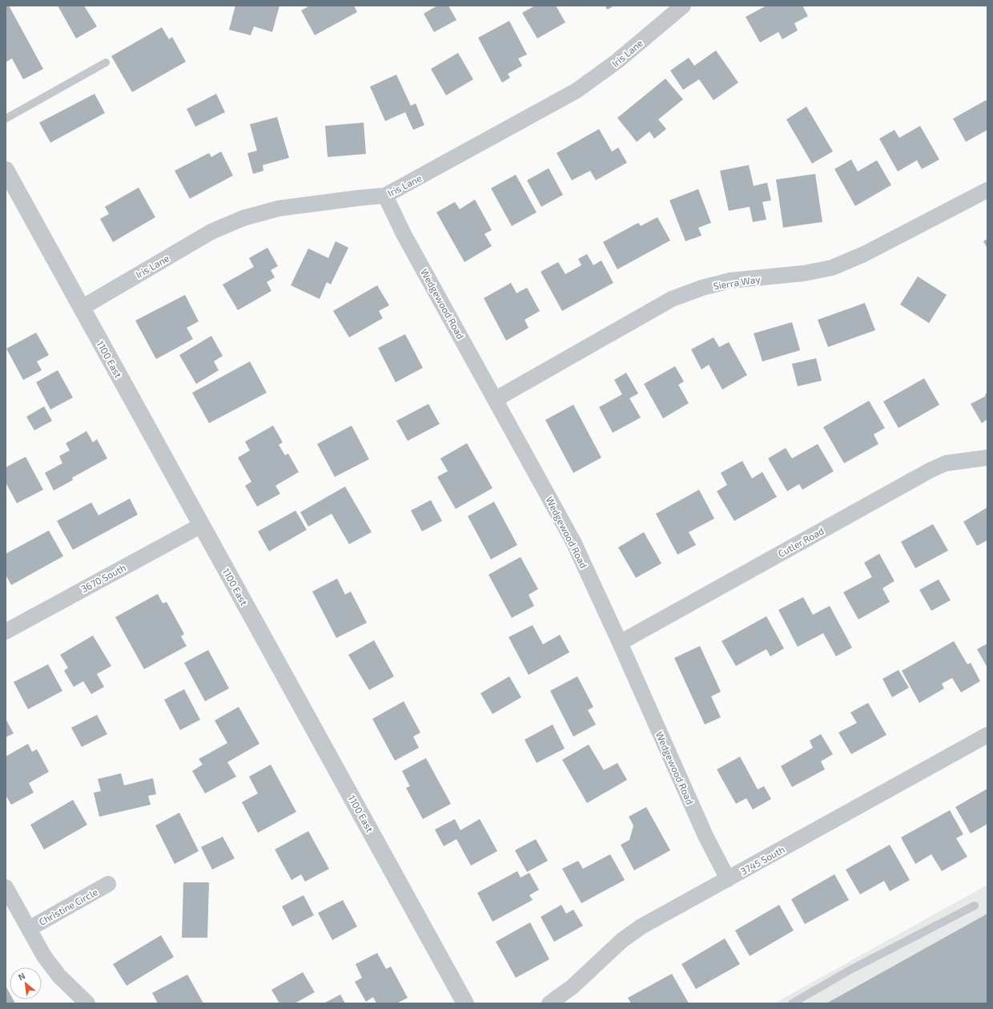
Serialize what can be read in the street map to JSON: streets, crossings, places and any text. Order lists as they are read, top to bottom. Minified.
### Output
{"streets":{"street":["Iris Lane","Sierra Way","Wedgewood Road","1100 East","Cutler Road","3670 South","3745 South","Christine Circle"]},"crossings":[["Iris Lane","Wedgewood Road"],["Iris Lane","1100 East"],["Sierra Way","Wedgewood Road"],["Wedgewood Road","Cutler Road"],["Wedgewood Road","3745 South"],["1100 East","3670 South"]],"north":"top left"}
